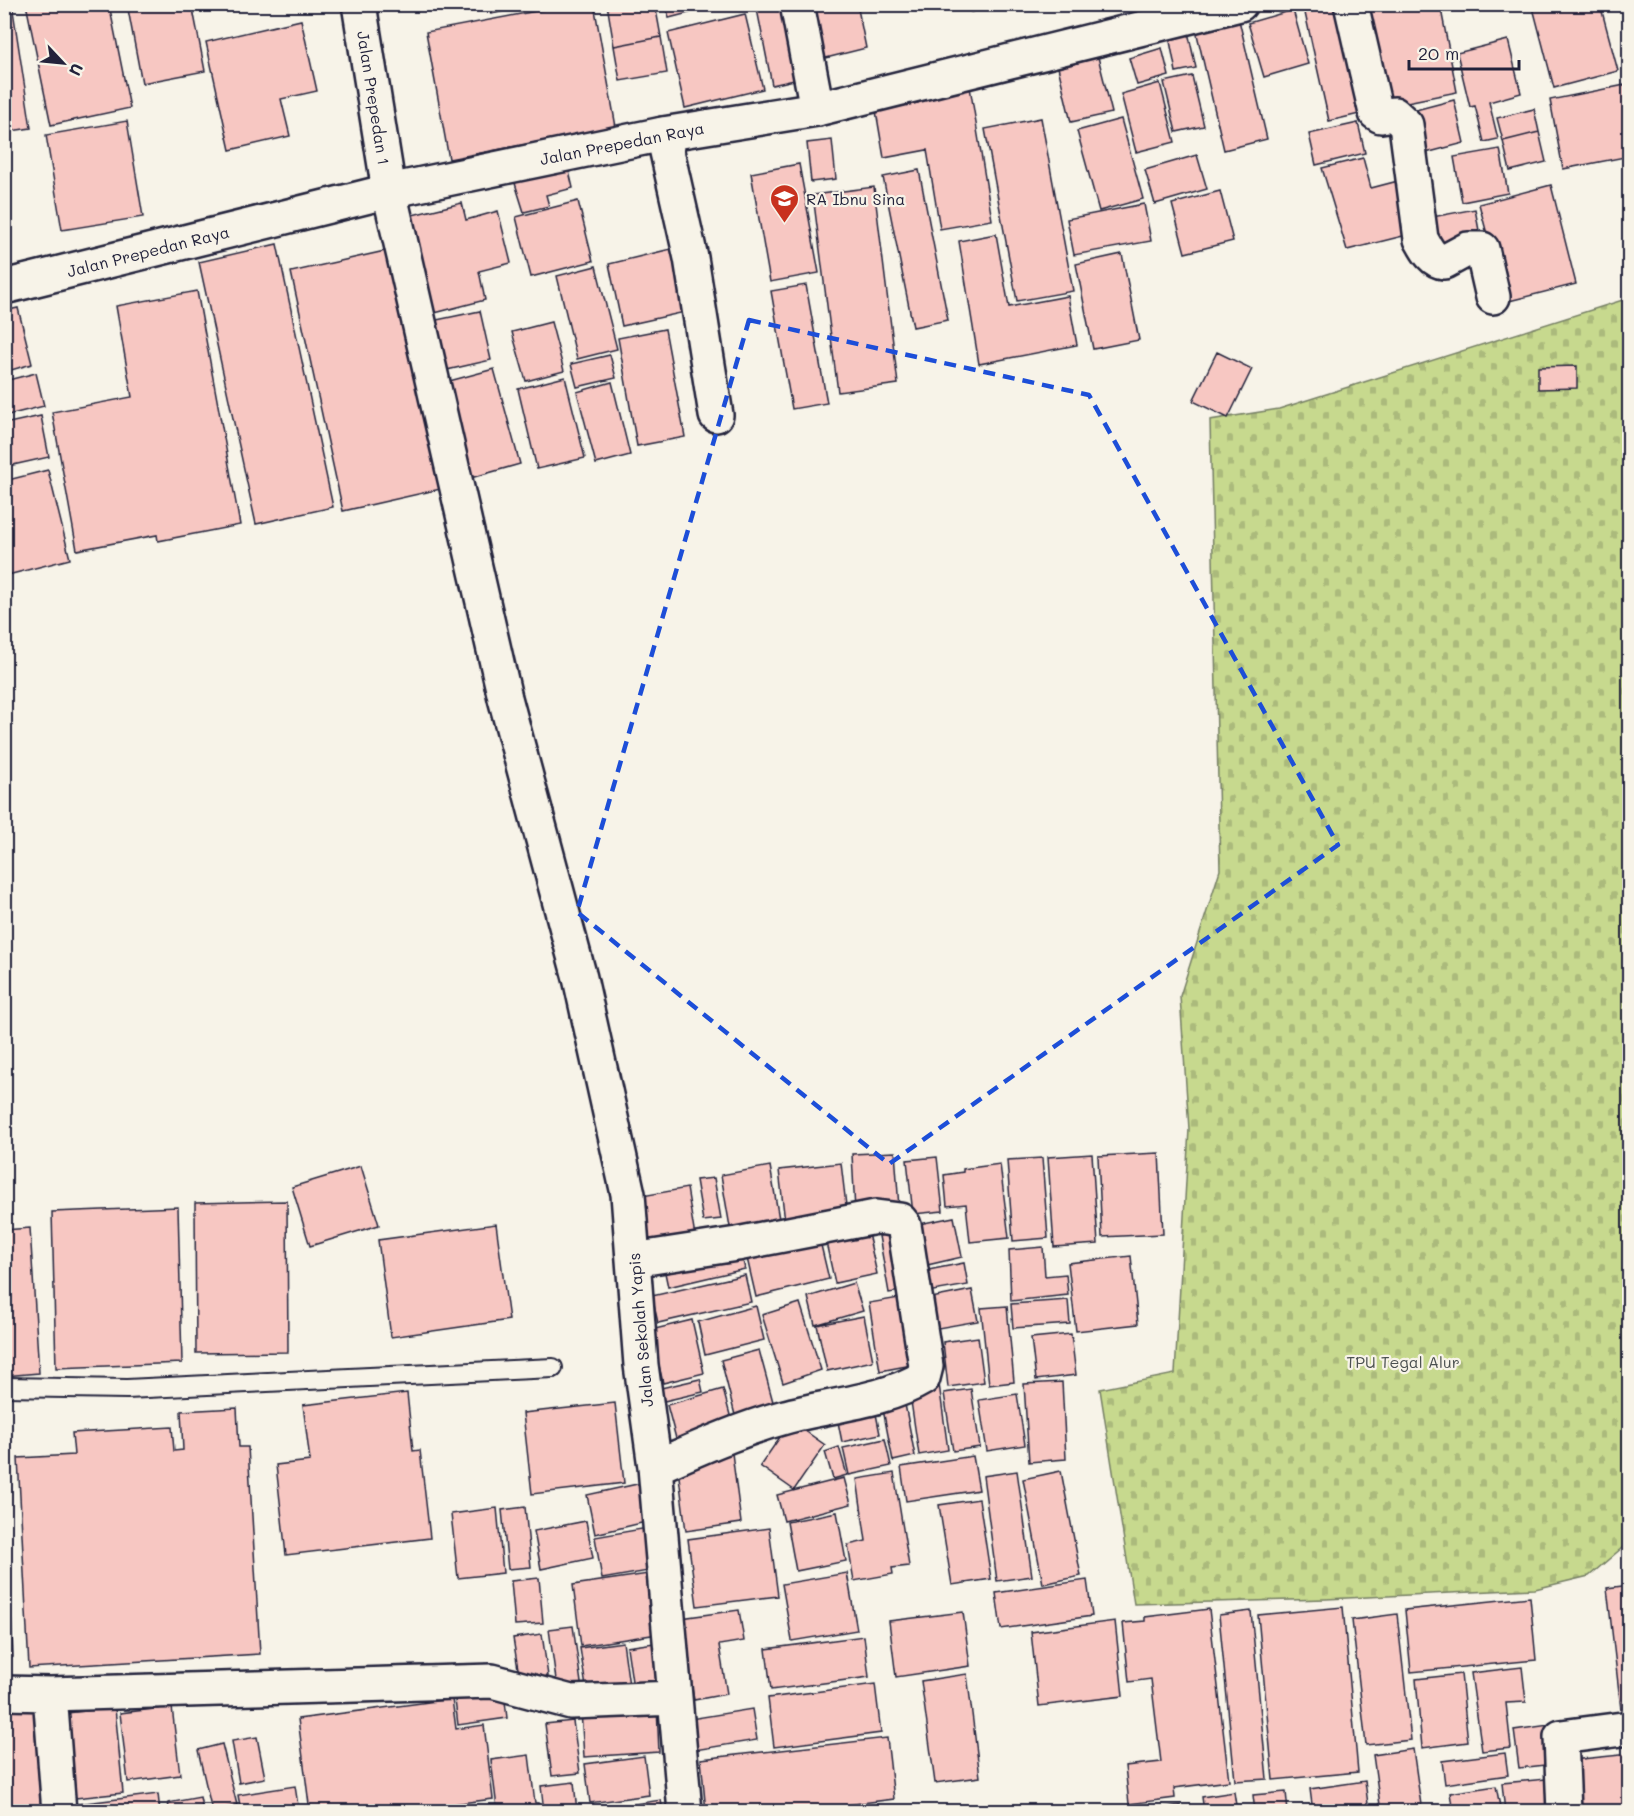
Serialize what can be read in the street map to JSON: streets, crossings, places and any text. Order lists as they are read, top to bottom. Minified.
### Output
{"streets":{"street":["Jalan Prepedan 1","Jalan Prepedan Raya","Jalan Sekolah Yapis"]},"crossings":[["Jalan Prepedan 1","Jalan Prepedan Raya"],["Jalan Prepedan 1","Jalan Sekolah Yapis"]],"parks":["TPU Tegal Alur"],"places":{"school or university":["RA Ibnu Sina"]},"scale_bar":"20 m","north":"bottom right"}
